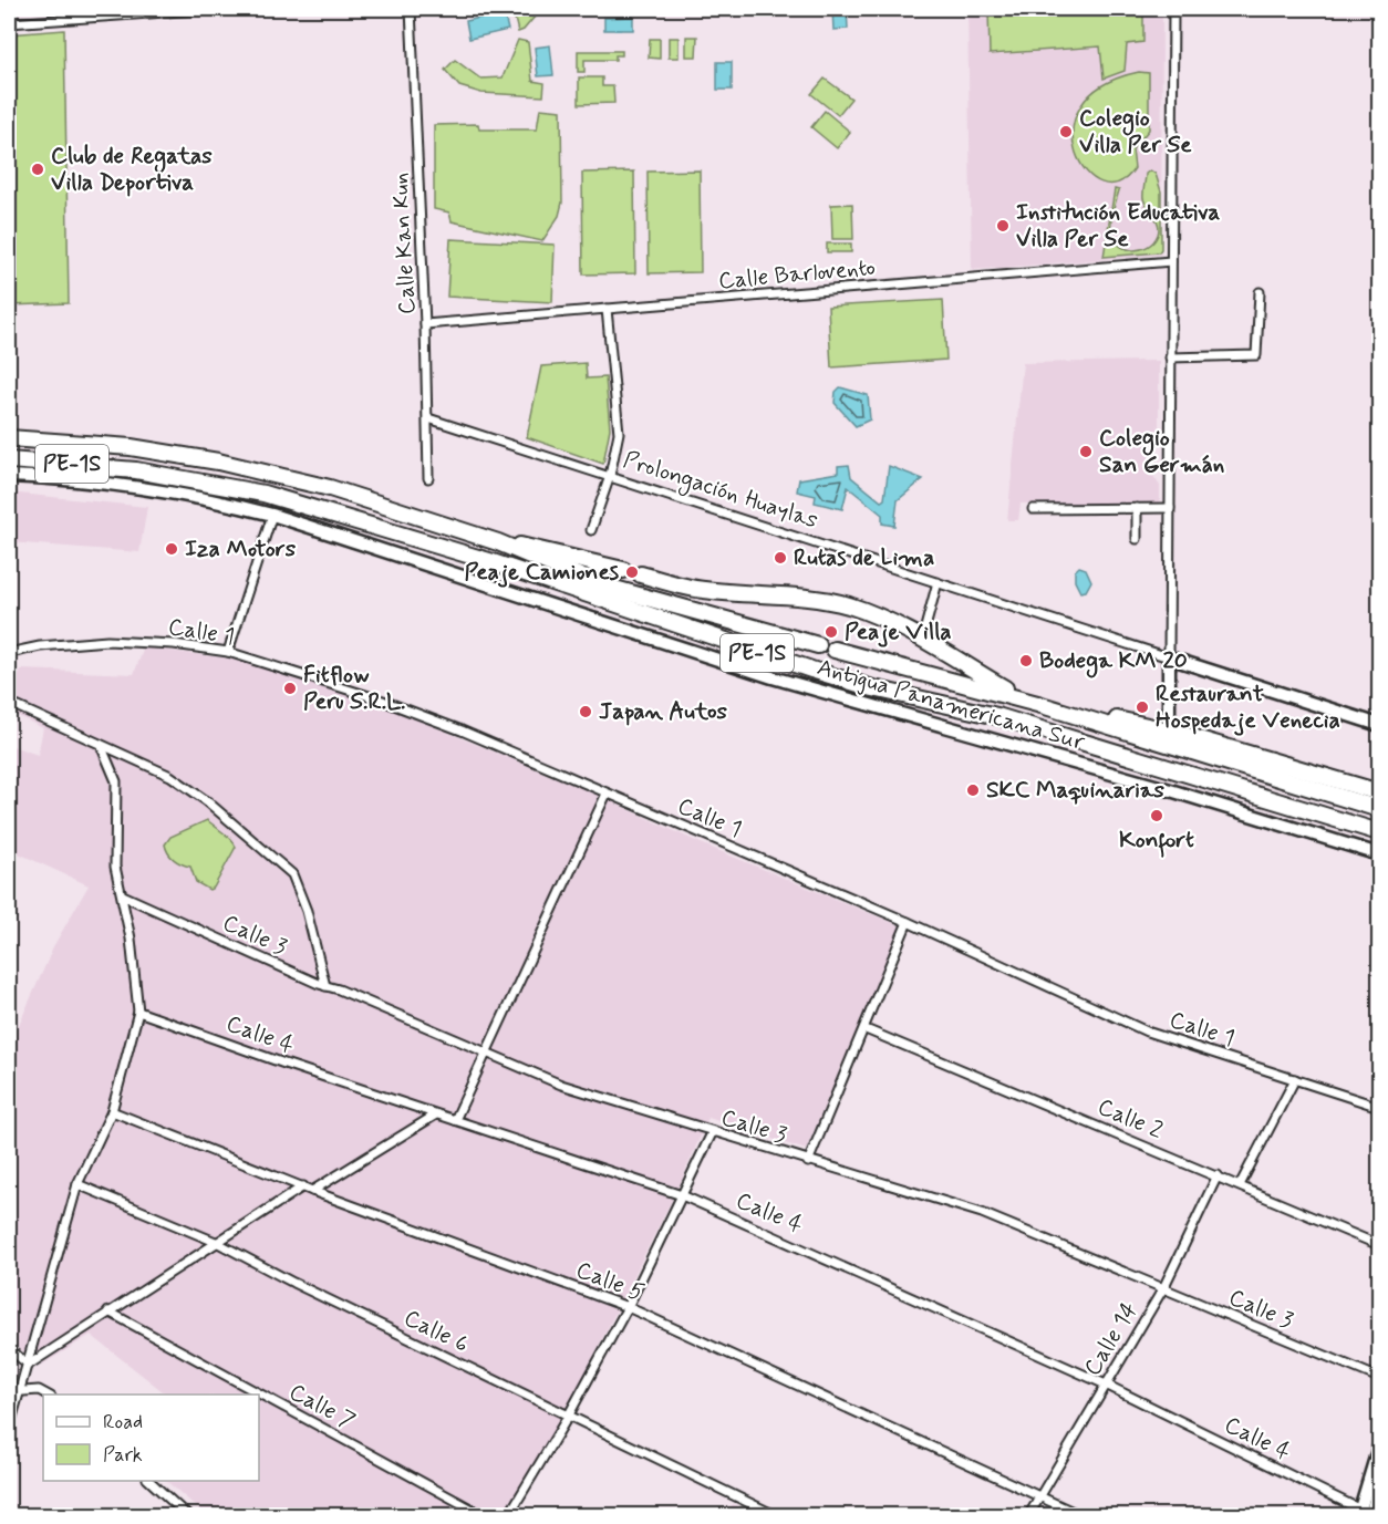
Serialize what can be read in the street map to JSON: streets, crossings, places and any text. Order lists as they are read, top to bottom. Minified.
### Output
{"streets":{"highway":["PE-1S"],"main road":["Prolongación Huaylas","Antigua Panamericana Sur"],"street":["Calle Kan Kun","Calle Barlovento","Calle 1","Calle 3","Calle 4","Calle 2","Calle 5","Calle 6","Calle 14","Calle 7"]},"crossings":[["Calle Kan Kun","Calle Barlovento"],["Calle Kan Kun","Prolongación Huaylas"],["Calle 3","Calle 14"],["Calle 4","Calle 14"],["Calle 2","Calle 14"],["Calle 5","Calle 14"]],"places":["Colegio Villa Per Se","Club de Regatas Villa Deportiva","Institución Educativa Villa Per Se","Colegio San Germán","Iza Motors","Rutas de Lima","Peaje Camiones","Peaje Villa","Bodega KM 20","Fitflow Peru S.R.L.","Restaurant Hospedaje Venecia","Japan Autos","SKC Maquinarias","Konfort"],"legend":["Road","Park"]}
